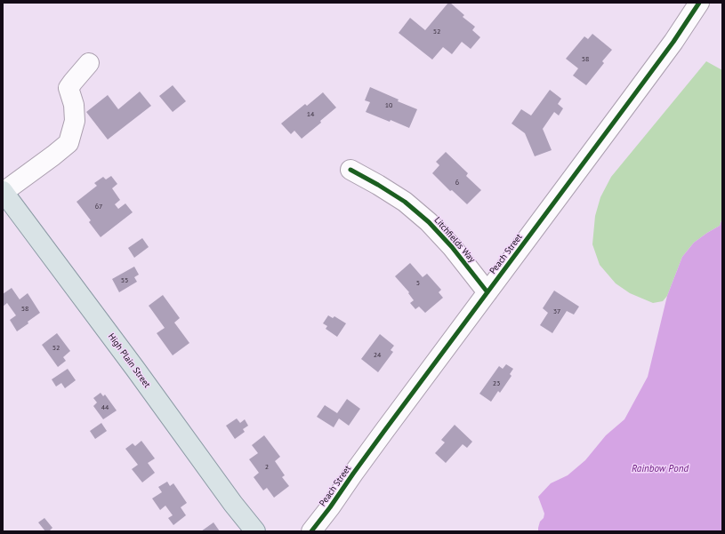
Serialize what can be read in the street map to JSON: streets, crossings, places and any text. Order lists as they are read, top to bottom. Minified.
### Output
{"streets":{"main road":["High Plain Street"],"street":["Litchfields Way","Peach Street"]},"crossings":[["Litchfields Way","Peach Street"]],"water":["Rainbow Pond"],"house_numbers":["52","58","10","14","6","67","55","5","58","37","52","24","23","44","2"]}
